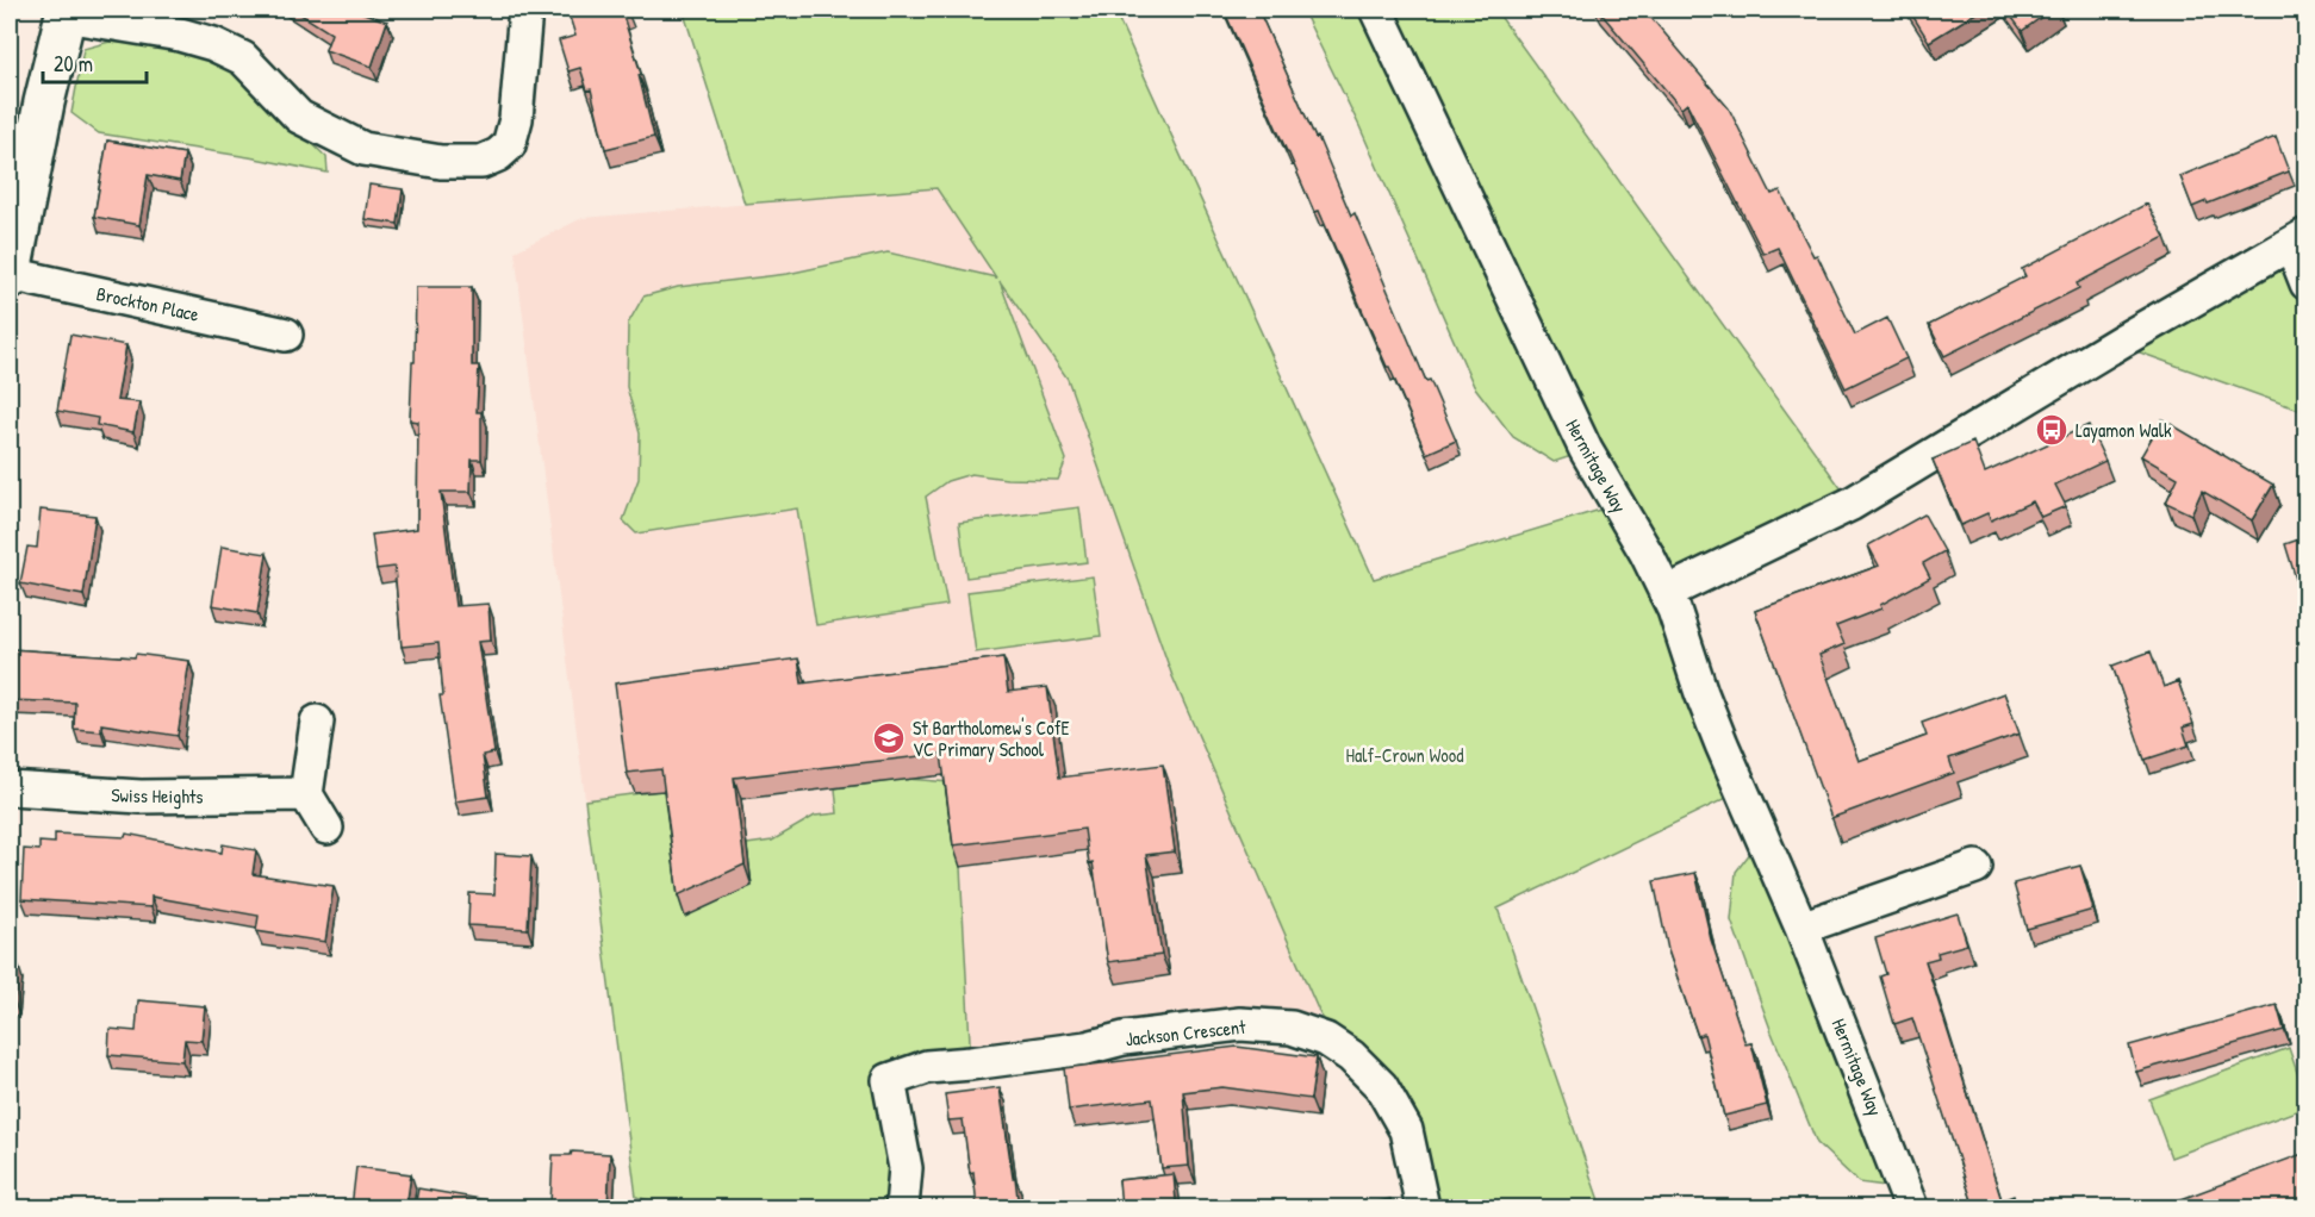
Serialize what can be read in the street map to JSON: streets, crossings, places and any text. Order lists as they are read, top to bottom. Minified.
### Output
{"streets":{"street":["Brockton Place","Hermitage Way","Swiss Heights","Jackson Crescent"]},"parks":["Half-Crown Wood"],"places":{"bus stop":["Layamon Walk"],"school or university":["St Bartholomew's CofE VC Primary School"]},"scale_bar":"20 m"}
